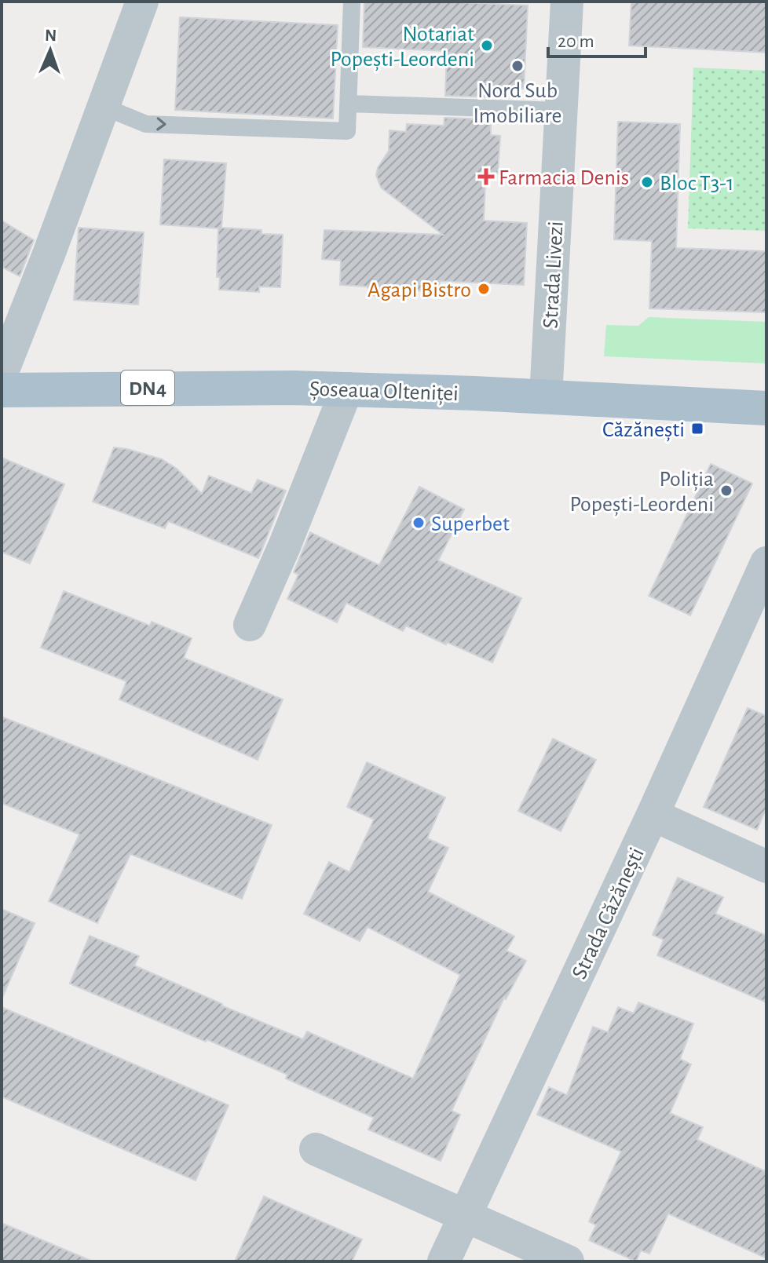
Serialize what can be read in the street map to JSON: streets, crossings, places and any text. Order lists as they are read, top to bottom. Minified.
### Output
{"streets":{"main road":["DN4","Șoseaua Olteniței"],"street":["Strada Livezi","Strada Căzănești"]},"crossings":[["Strada Livezi","Șoseaua Olteniței"]],"places":{"other":["Notariat Popești-Leordeni","Nord Sub Imobiliare","Bloc T3-1","Agapi Bistro","Poliția Popești-Leordeni","Superbet"],"health":["Farmacia Denis"],"transit":["Căzănești"]},"scale_bar":"20 m","north":"top"}
